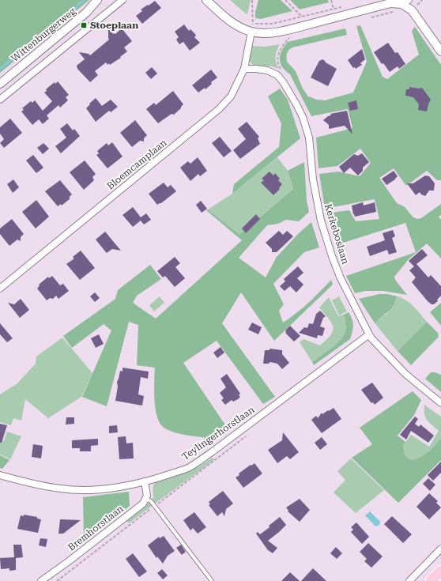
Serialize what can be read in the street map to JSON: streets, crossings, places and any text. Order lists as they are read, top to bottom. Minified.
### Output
{"streets":{"street":["Wittenburgerweg","Bloemcamplaan","Kerkeboslaan","Teylingerhorstlaan","Bremhorstlaan"]},"crossings":[["Bloemcamplaan","Kerkeboslaan"],["Kerkeboslaan","Teylingerhorstlaan"]],"places":{"transit":["Stoeplaan"]}}
